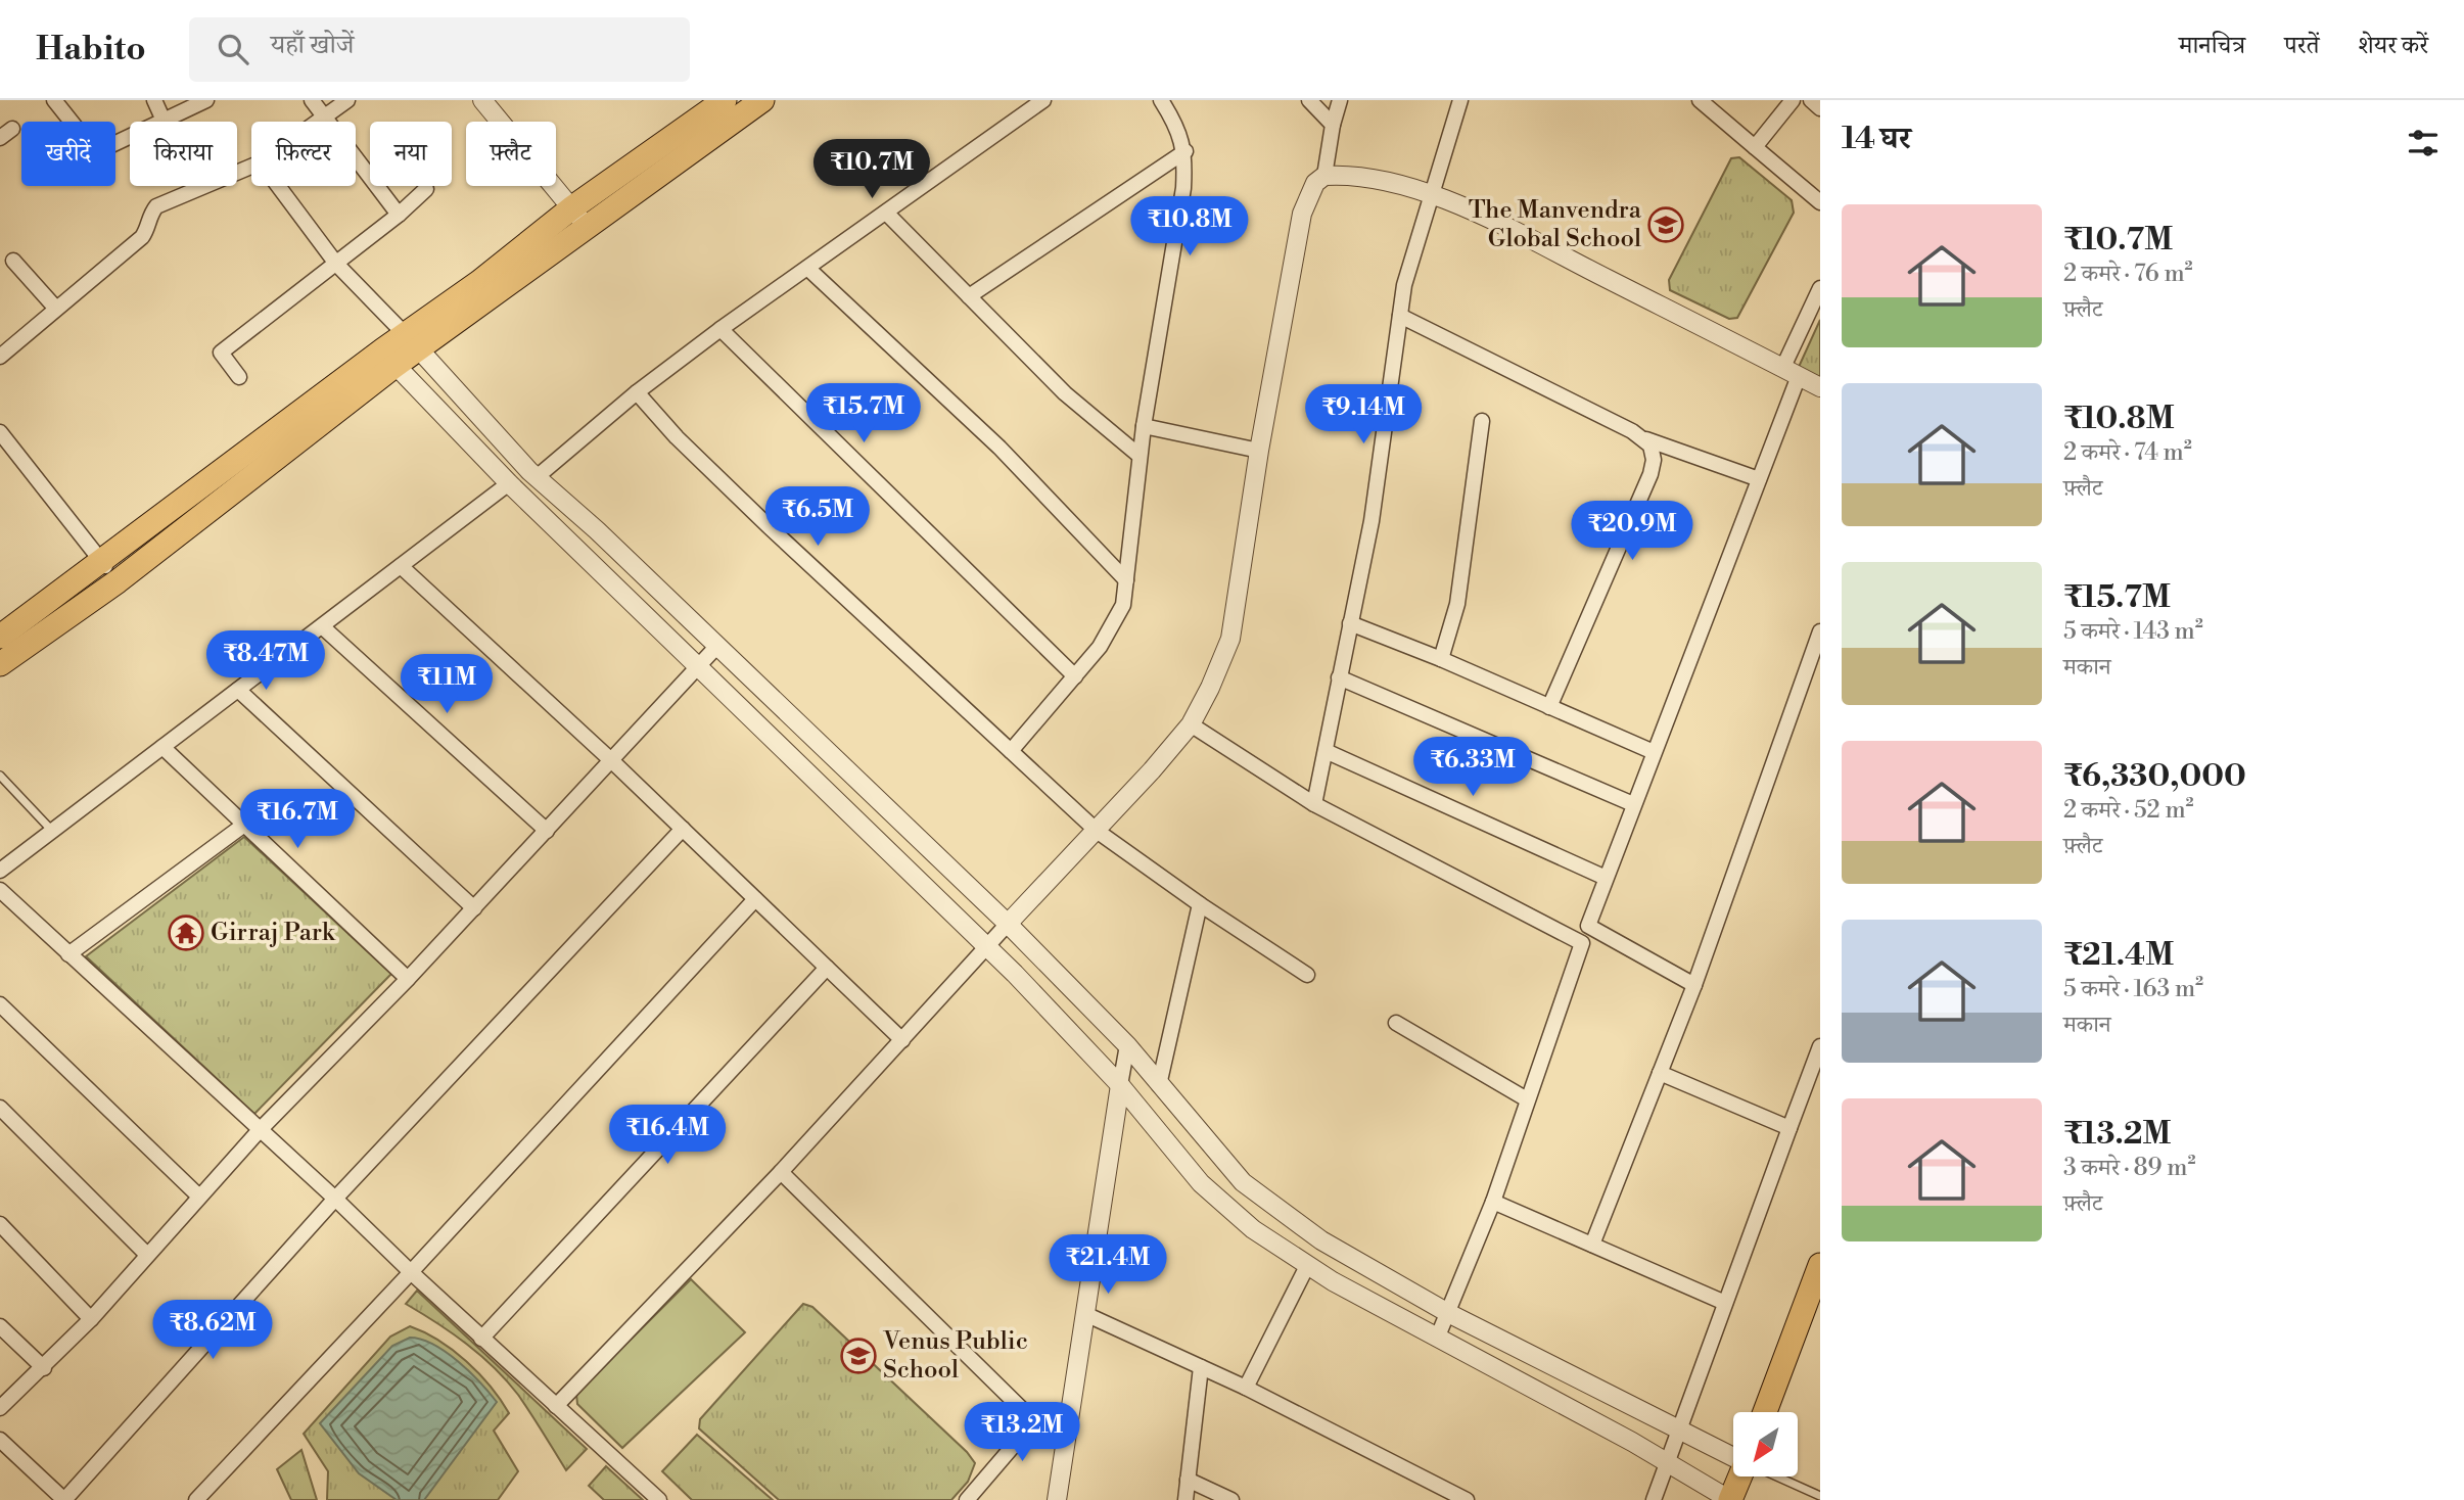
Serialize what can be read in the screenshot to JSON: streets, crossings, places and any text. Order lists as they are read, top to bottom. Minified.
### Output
{"places":{"school or university":["The Manvendra Global School","Venus Public School"],"temple":["Girraj Park"]},"north":"bottom left","page":{"header":"Habito","search":"यहाँ खोजें","nav":["मानचित्र","परतें","शेयर करें"],"heading":"14 घर","chip":["खरीदें","किराया","फ़िल्टर","नया","फ़्लैट"],"price":["₹10.7M","₹10.8M","₹15.7M","₹9.14M","₹6.5M","₹20.9M","₹8.47M","₹11M","₹6.33M","₹16.7M","₹16.4M","₹21.4M","₹8.62M","₹13.2M"],"list":[{"name":"₹10.7M","note":"2 कमरे · 76 m² · फ़्लैट"},{"name":"₹10.8M","note":"2 कमरे · 74 m² · फ़्लैट"},{"name":"₹15.7M","note":"5 कमरे · 143 m² · मकान"},{"name":"₹6,330,000","note":"2 कमरे · 52 m² · फ़्लैट"},{"name":"₹21.4M","note":"5 कमरे · 163 m² · मकान"},{"name":"₹13.2M","note":"3 कमरे · 89 m² · फ़्लैट"}]}}
